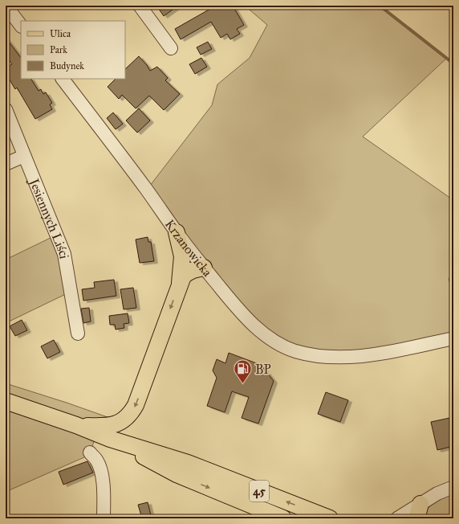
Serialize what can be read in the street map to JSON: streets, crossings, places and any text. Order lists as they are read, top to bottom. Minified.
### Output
{"streets":{"main road":["45"],"street":["Jesiennych Liści","Krzanowicka"]},"places":{"fuel station":["BP"]},"legend":["Ulica","Park","Budynek"]}
